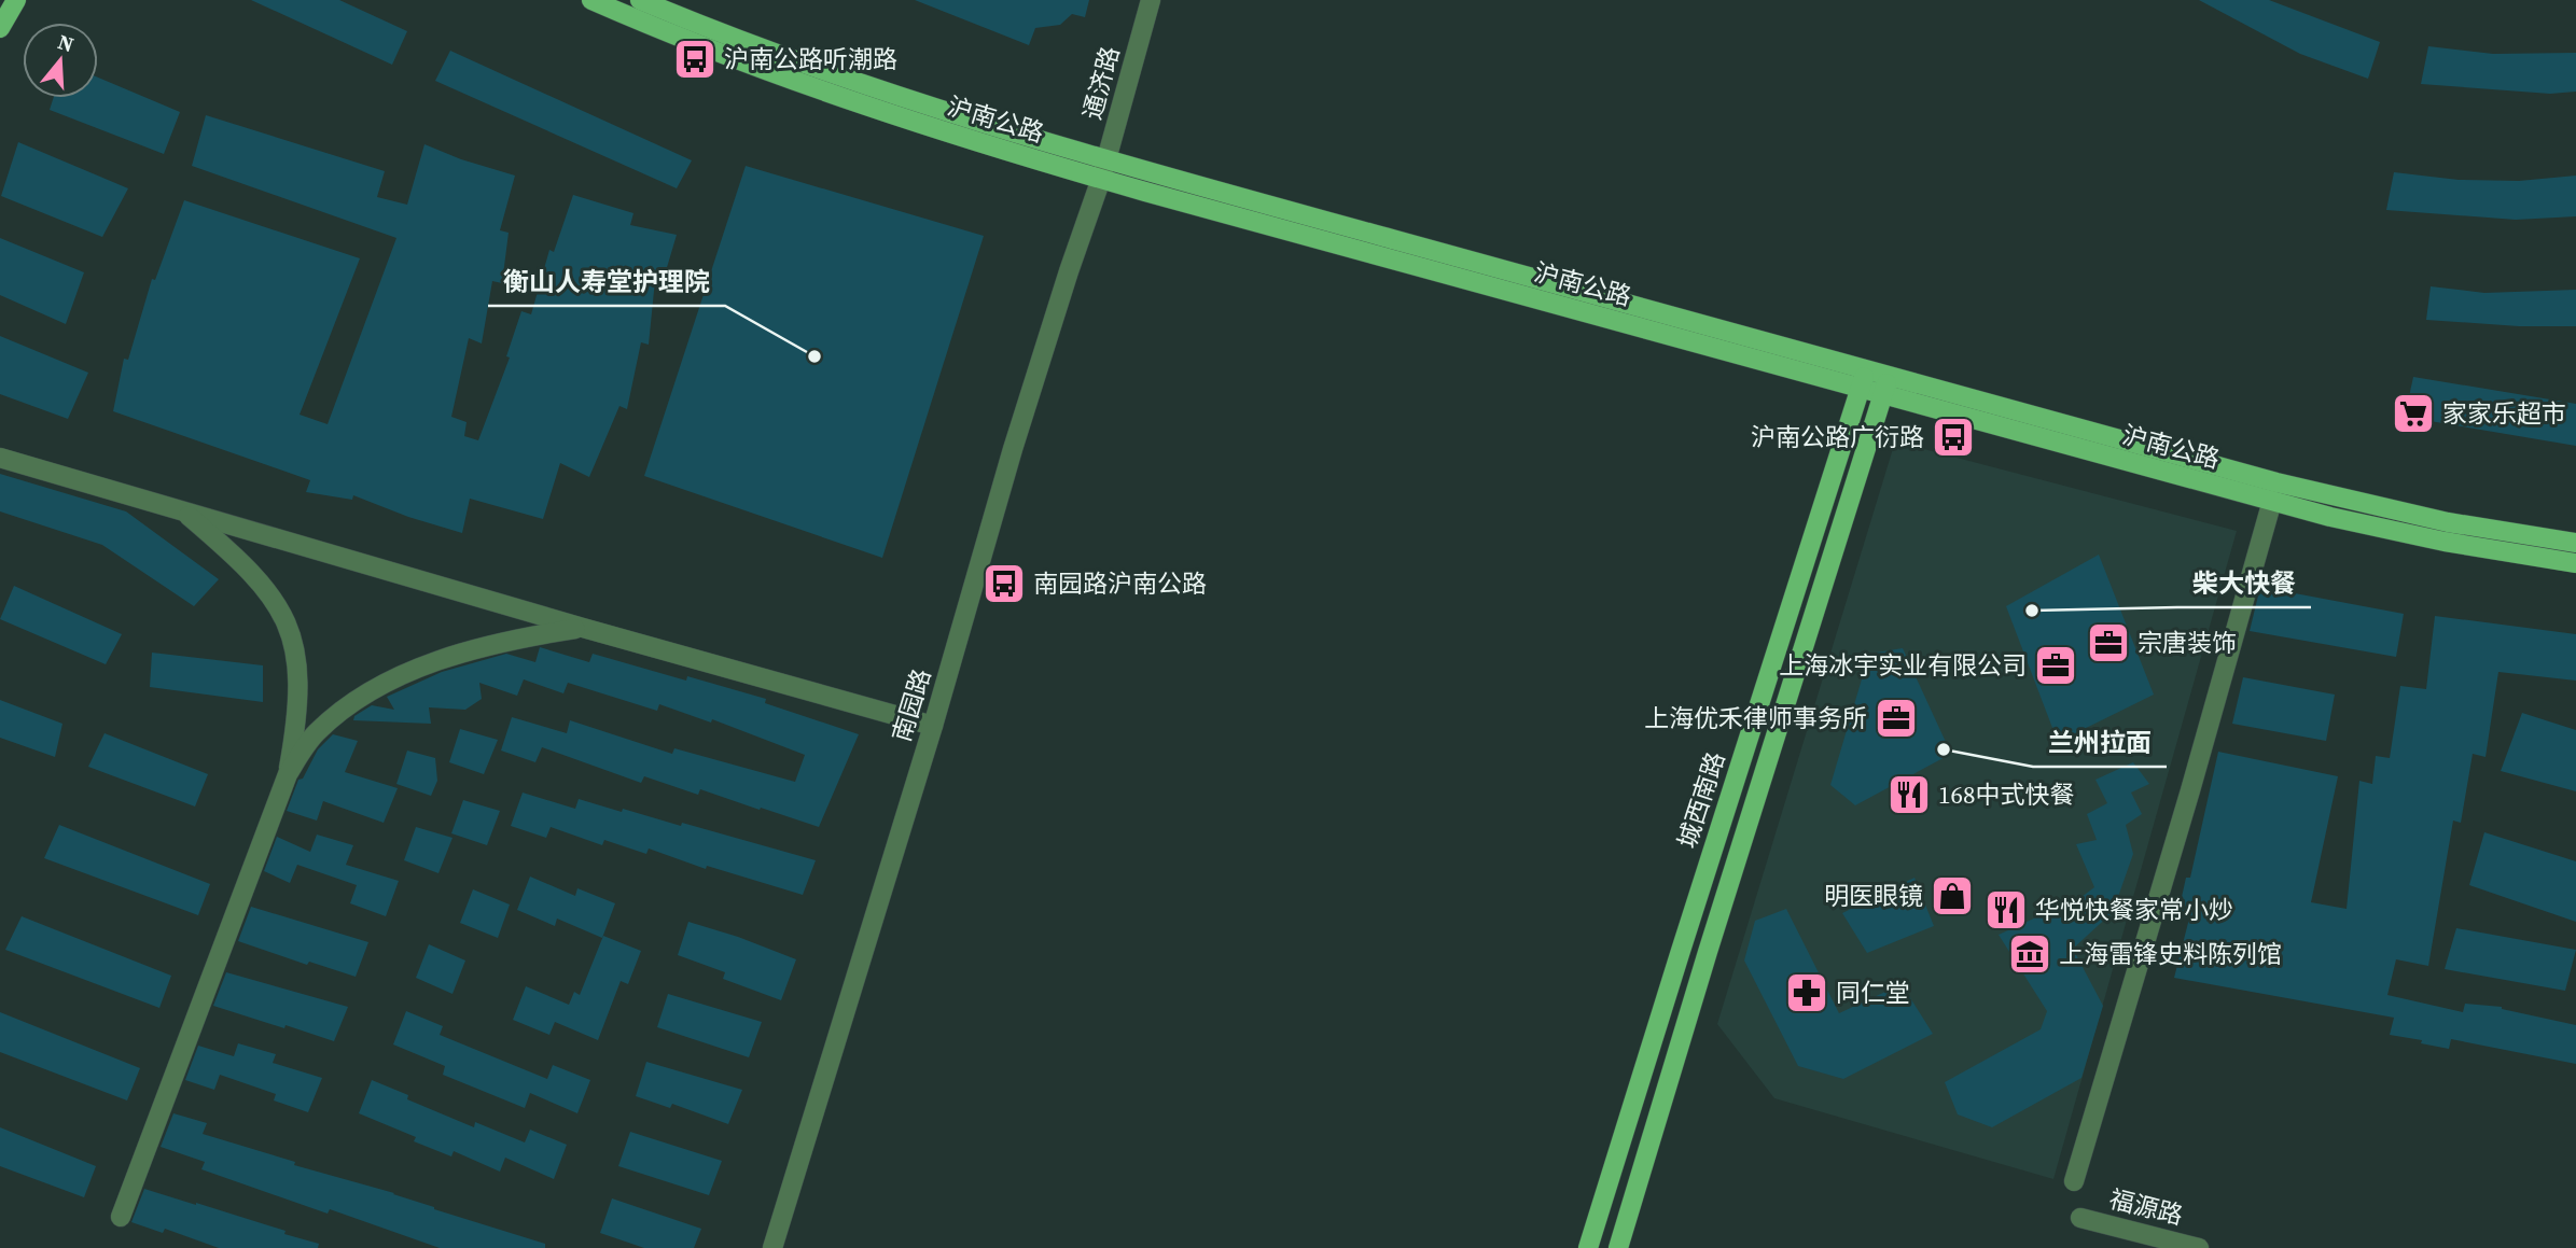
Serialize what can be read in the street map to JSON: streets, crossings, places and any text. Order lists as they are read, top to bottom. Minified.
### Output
{"streets":{"main road":["沪南公路","城西南路"],"street":["通济路","南园路","福源路"]},"crossings":[["通济路","沪南公路"],["通济路","南园路"],["沪南公路","南园路"],["沪南公路","城西南路"]],"places":{"bus stop":["沪南公路听潮路","沪南公路广衍路","南园路沪南公路"],"other":["衡山人寿堂护理院","柴大快餐","兰州拉面"],"supermarket":["家家乐超市"],"office":["宗唐装饰","上海冰宇实业有限公司","上海优禾律师事务所"],"restaurant":["168中式快餐","华悦快餐家常小炒"],"shop":["明医眼镜"],"museum":["上海雷锋史料陈列馆"],"pharmacy":["同仁堂"]},"north":"top"}
